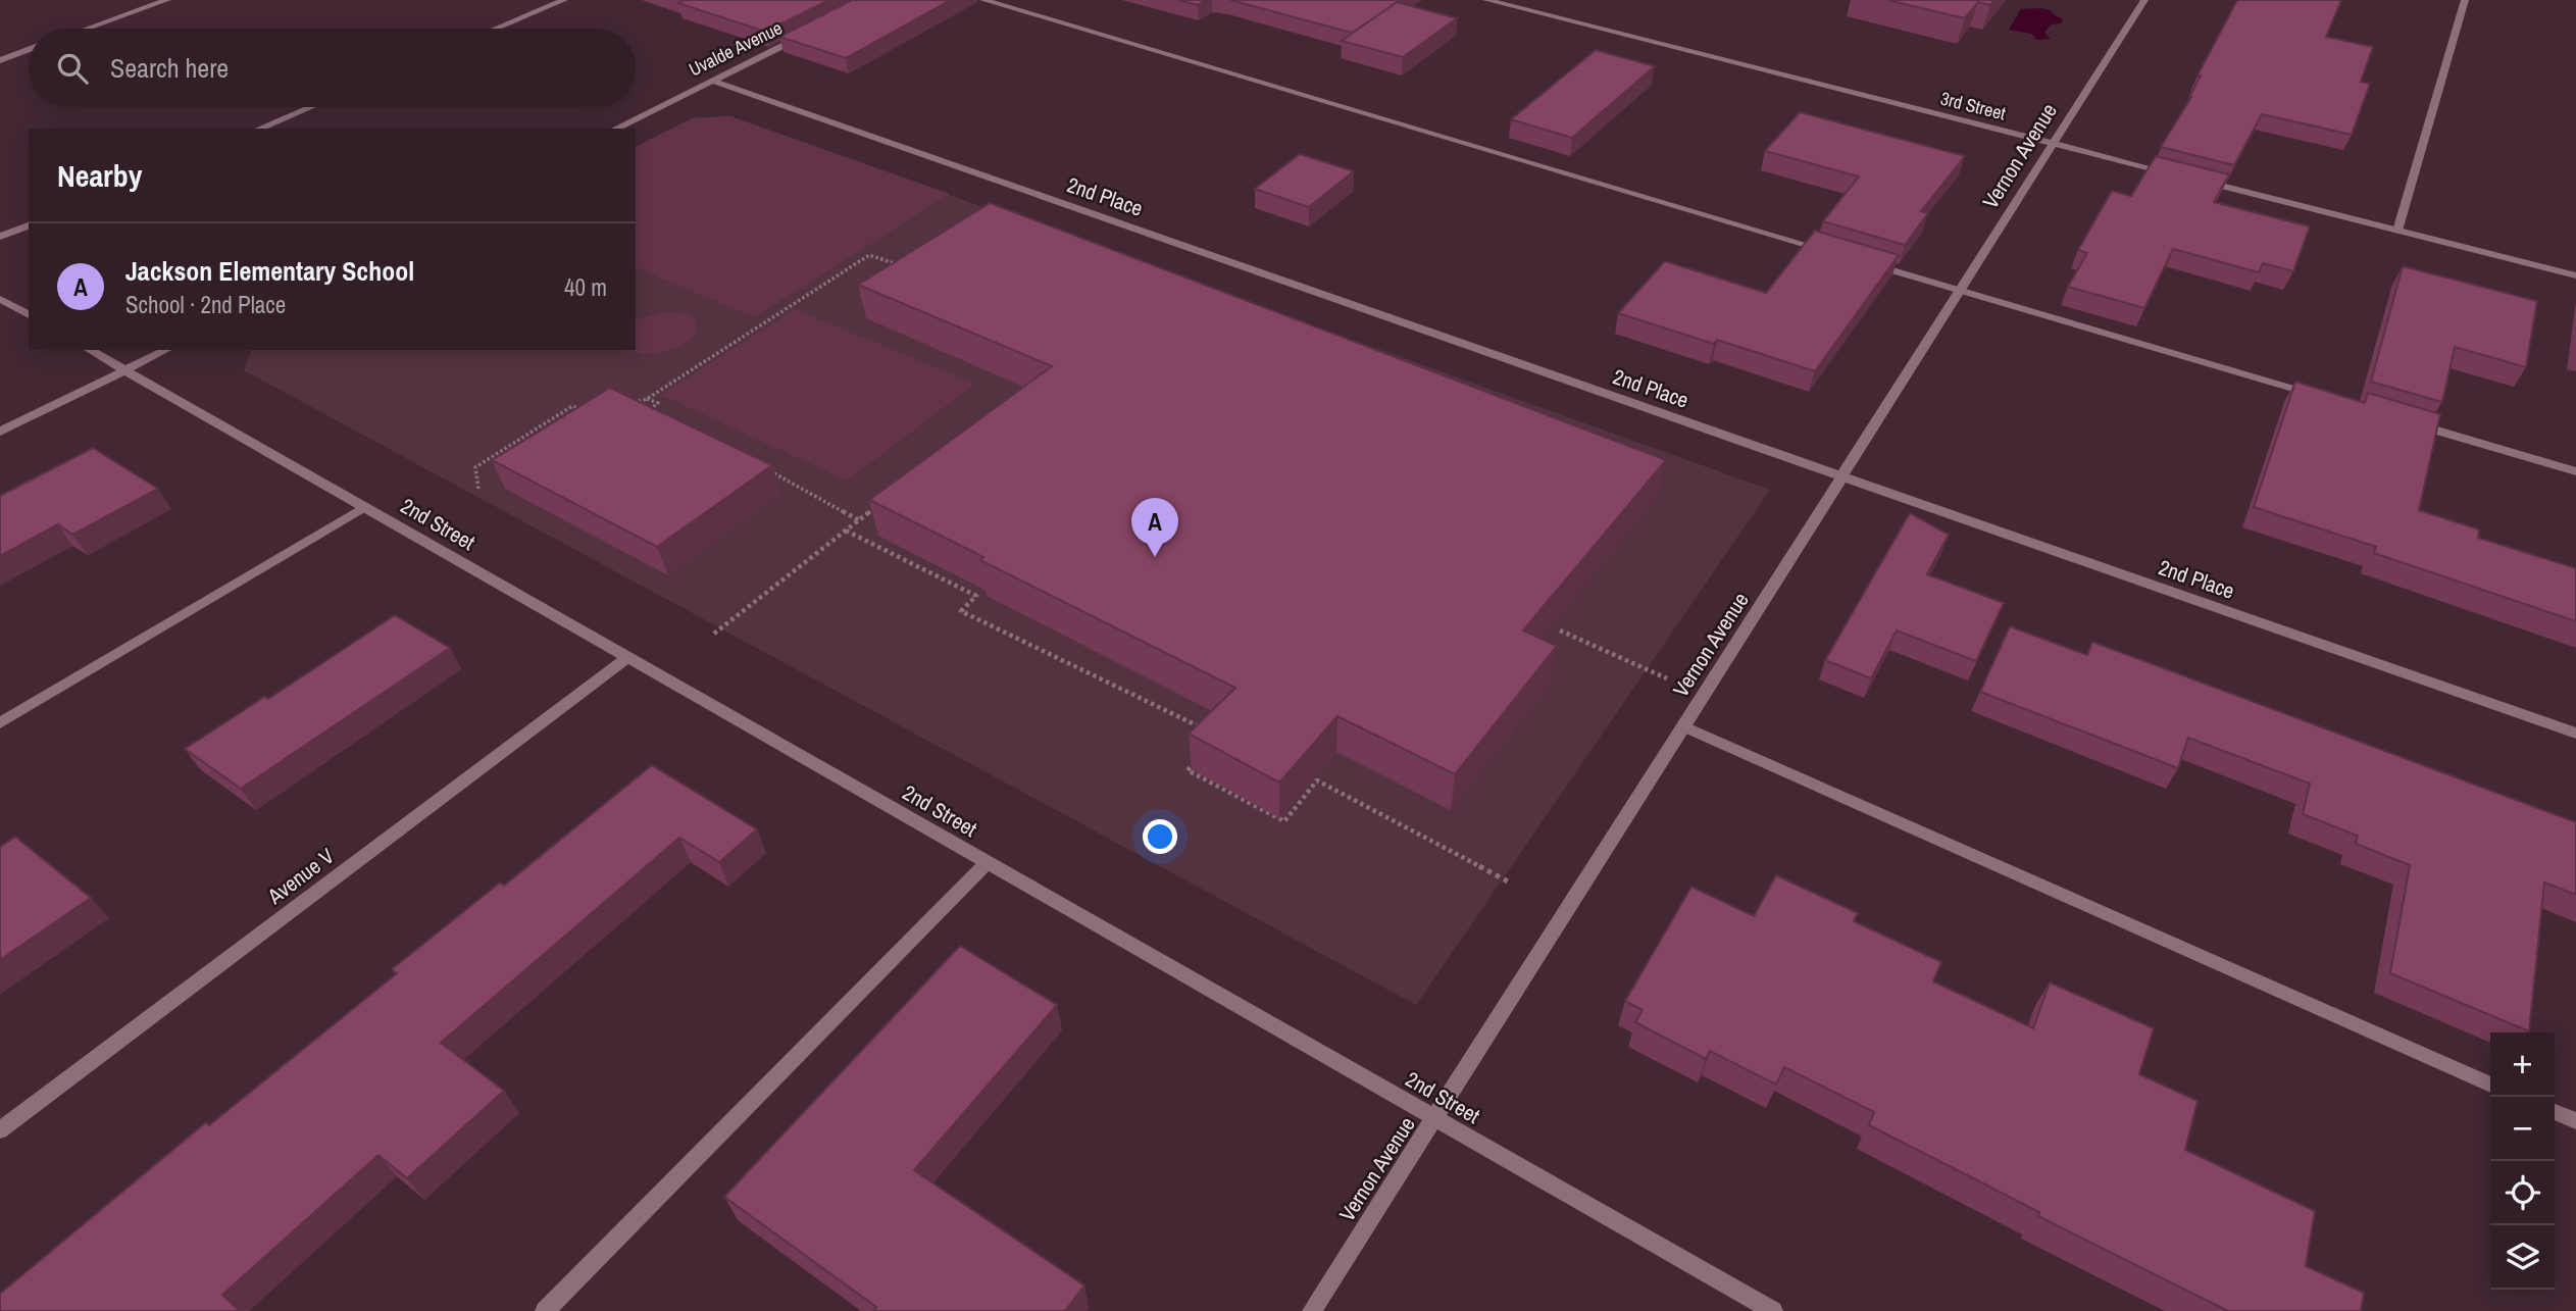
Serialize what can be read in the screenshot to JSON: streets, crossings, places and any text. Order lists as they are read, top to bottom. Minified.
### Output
{"streets":{"street":["Uvalde Avenue","3rd Street","Vernon Avenue","2nd Place","2nd Street","Avenue V"]},"crossings":[["Uvalde Avenue","2nd Place"],["3rd Street","Vernon Avenue"],["Vernon Avenue","2nd Place"],["Vernon Avenue","2nd Street"],["2nd Street","Avenue V"]],"page":{"search":"Search here","heading":"Nearby","list":[{"mark":"A","name":"Jackson Elementary School","note":"School · 2nd Place","value":"40 m"}],"pins":"A","map_buttons":["+","−"]}}
